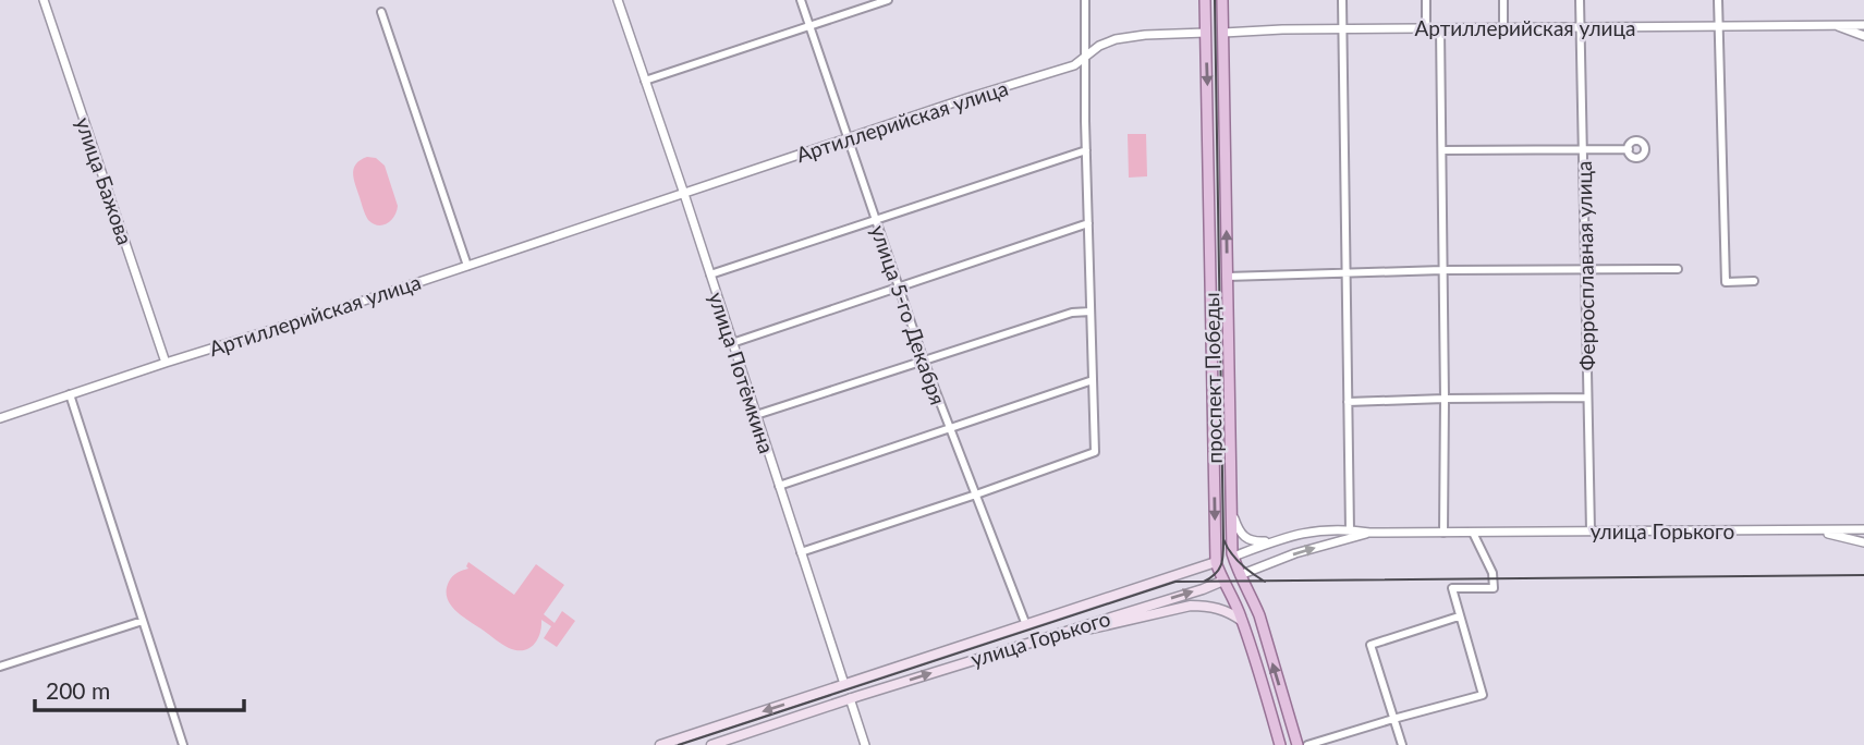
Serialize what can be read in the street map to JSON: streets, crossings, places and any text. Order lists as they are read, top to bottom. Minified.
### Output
{"streets":{"main road":["Артиллерийская улица","улица Потёмкина","проспект Победы","улица Горького"],"street":["улица Бажова","Ферросплавная улица","улица 5-го Декабря"]},"crossings":[["Артиллерийская улица","улица Бажова"],["Артиллерийская улица","Ферросплавная улица"],["Артиллерийская улица","улица 5-го Декабря"],["Артиллерийская улица","улица Потёмкина"],["Артиллерийская улица","проспект Победы"],["Ферросплавная улица","улица Горького"],["улица 5-го Декабря","улица Горького"],["улица Потёмкина","улица Горького"],["проспект Победы","улица Горького"]],"scale_bar":"200 m"}
